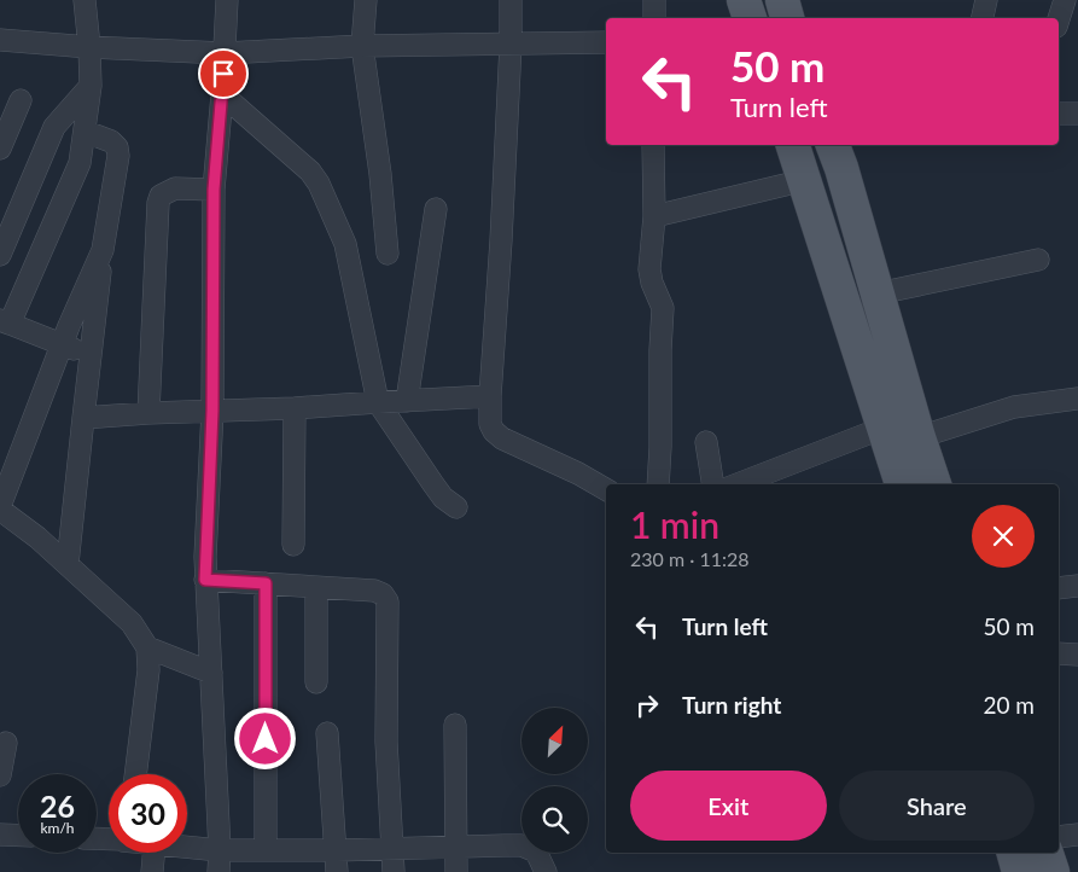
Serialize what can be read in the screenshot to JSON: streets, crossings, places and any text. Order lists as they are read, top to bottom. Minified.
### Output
{"north":"top right","page":{"turn":["50 m","Turn left"],"heading":["1 min","230 m · 11:28"],"list":[{"name":"Turn left","value":"50 m"},{"name":"Turn right","value":"20 m"}],"buttons":["Exit","Share"],"speed":"26 km/h","limit":"30"}}
